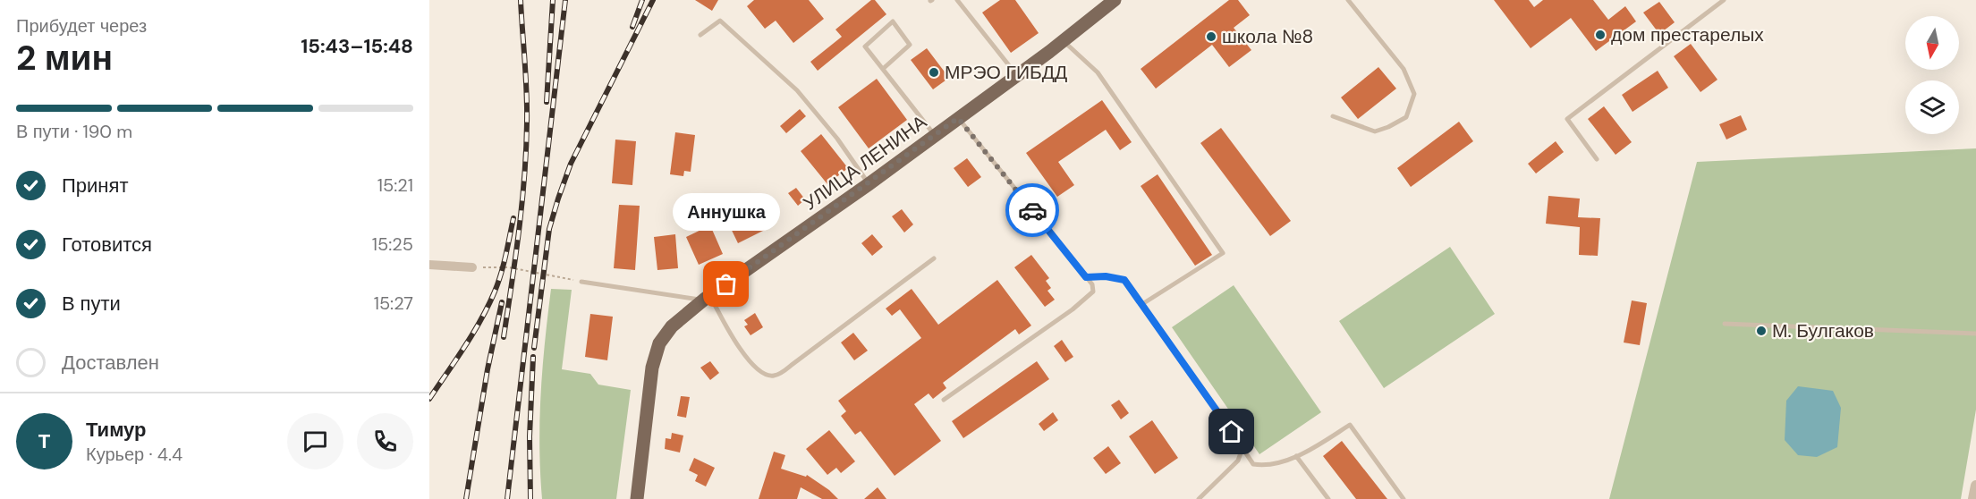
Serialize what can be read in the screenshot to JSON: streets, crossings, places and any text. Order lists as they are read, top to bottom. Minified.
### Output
{"streets":{"main road":["УЛИЦА ЛЕНИНА"]},"places":["дом престарелых","школа №8","МРЭО ГИБДД","Аннушка","М. Булгаков"],"north":"bottom","page":{"heading":["2 мин","Прибудет через","15:43–15:48"],"panel":["Тимур","Курьер · 4.4"],"bar":"В пути · 190 m","list":[["Принят","15:21"],["Готовится","15:25"],["В пути","15:27"],"Доставлен"],"bubble":"Аннушка","round":"Т"}}
